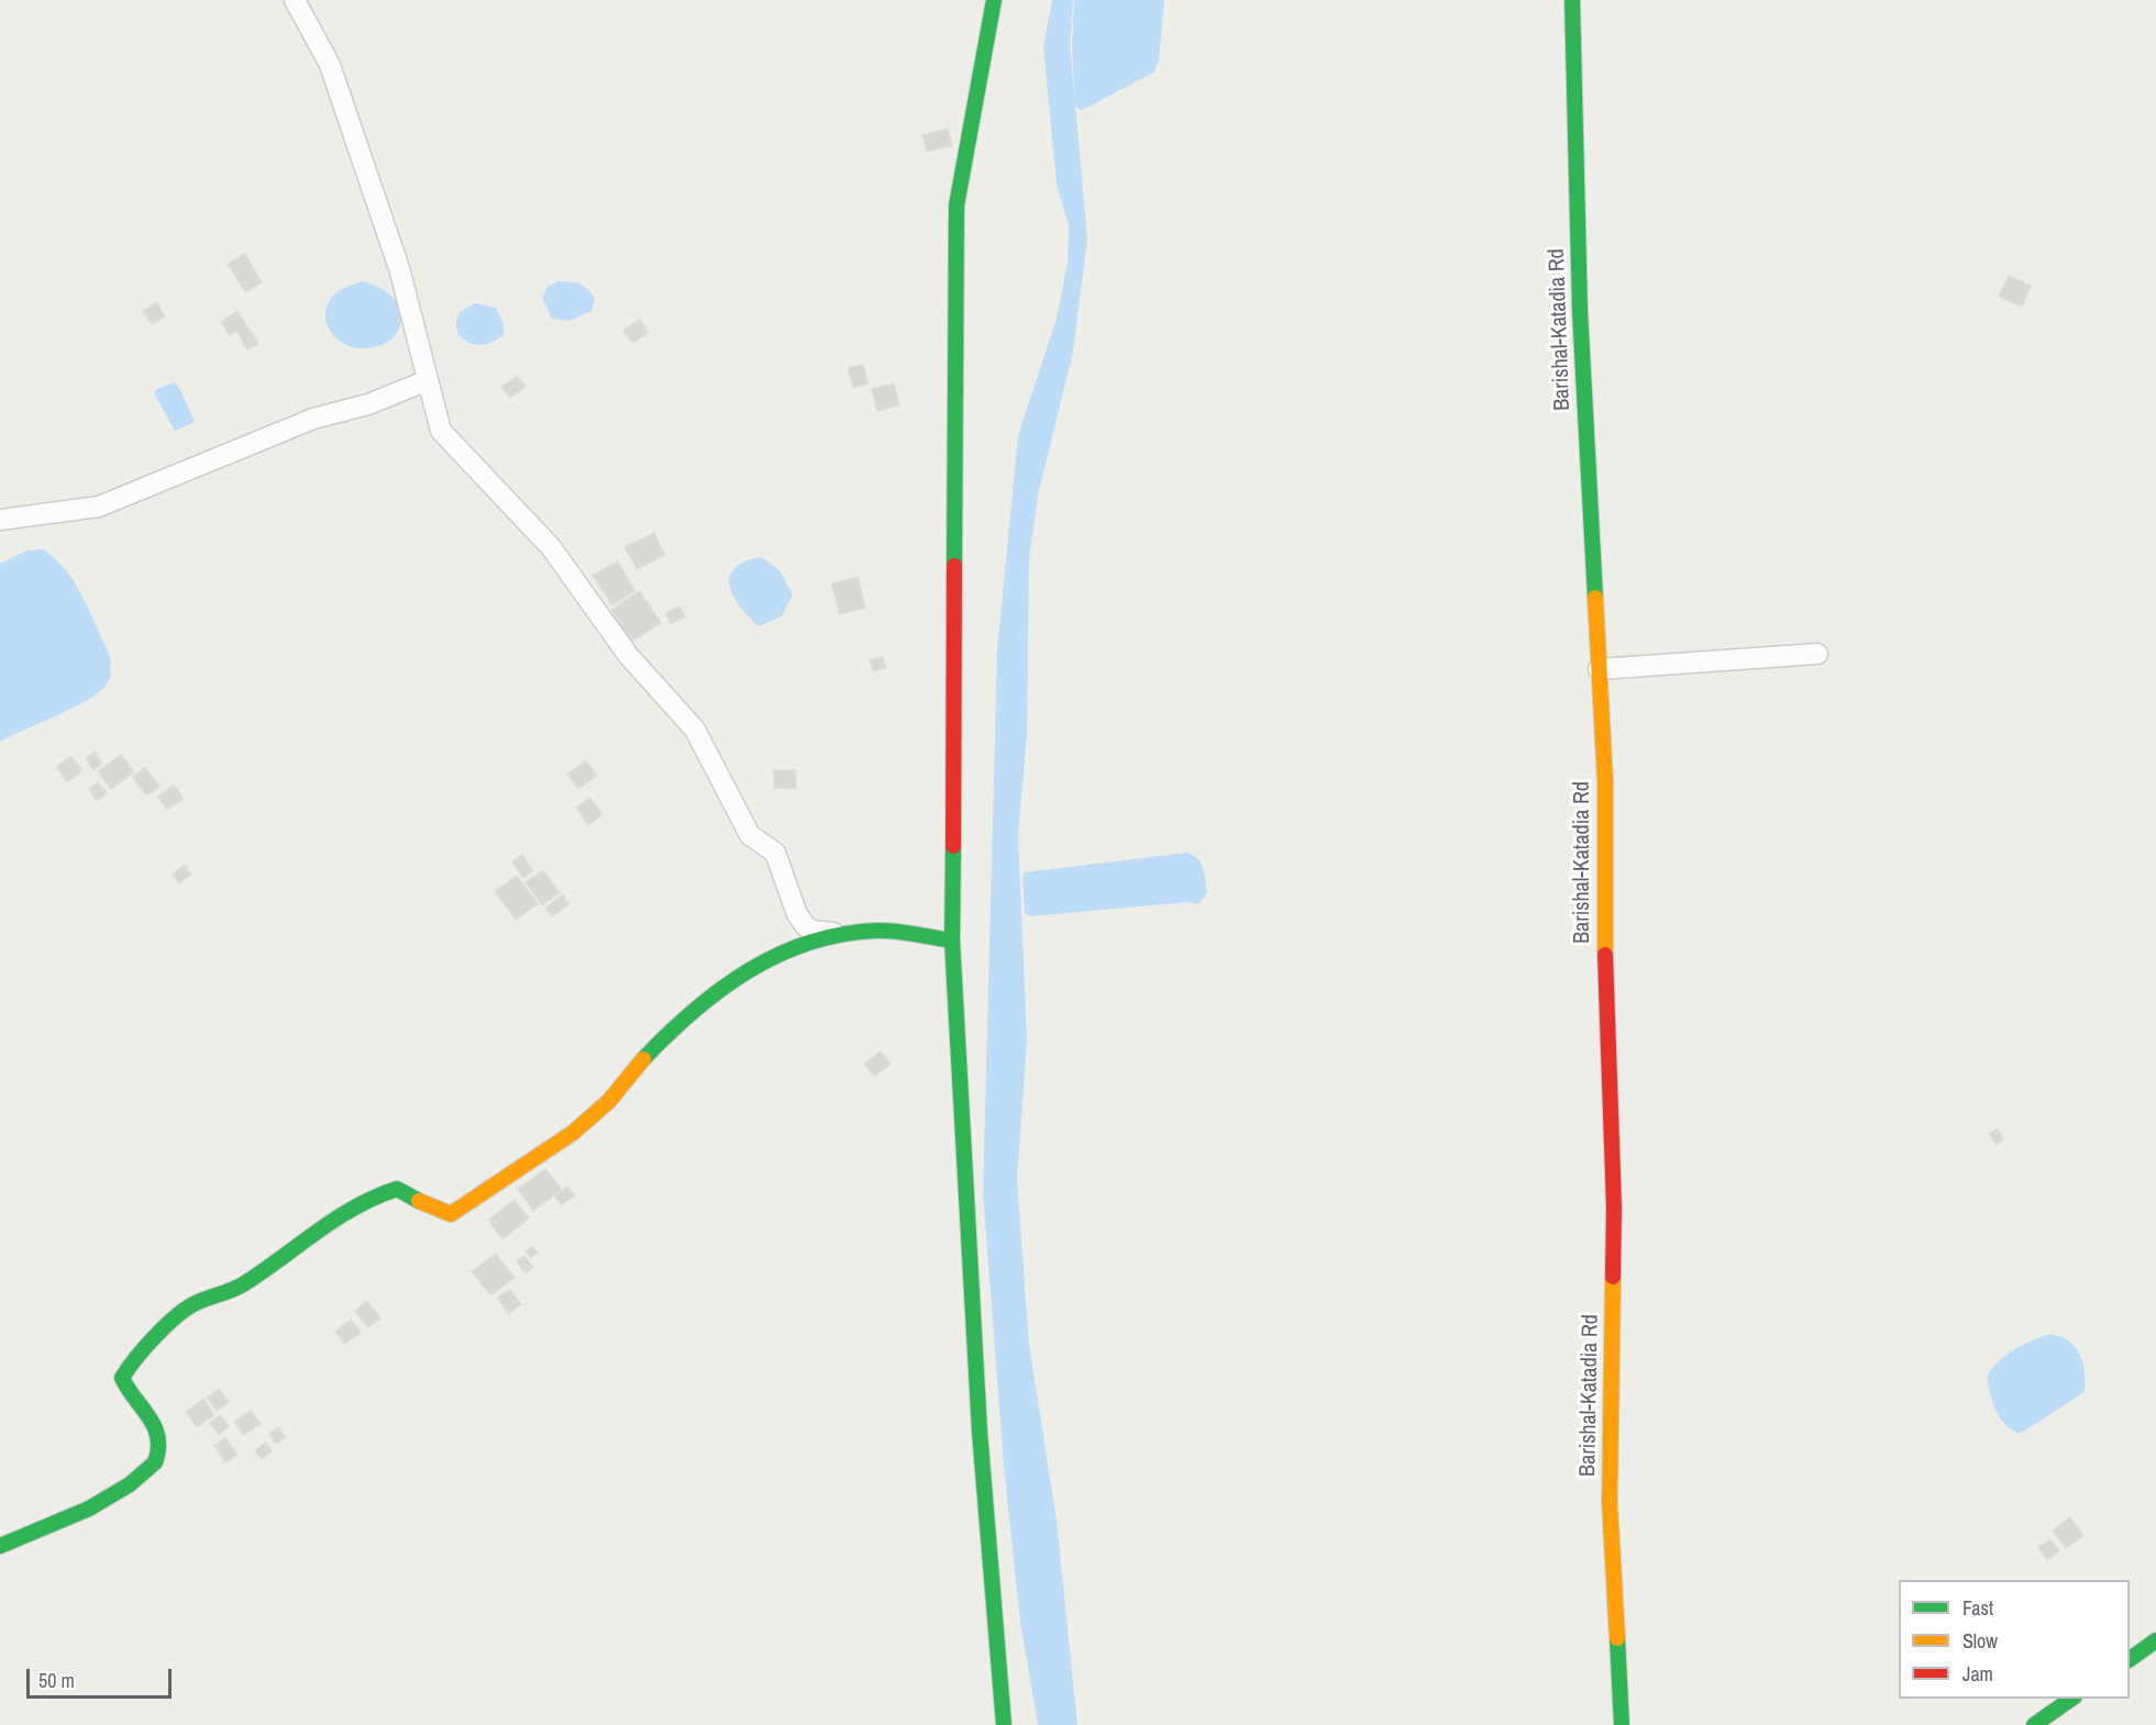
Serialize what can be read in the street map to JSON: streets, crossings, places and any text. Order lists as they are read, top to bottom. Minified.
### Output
{"streets":{"street":["Barishal-Katadia Rd"]},"legend":["Fast","Slow","Jam"],"scale_bar":"50 m"}
